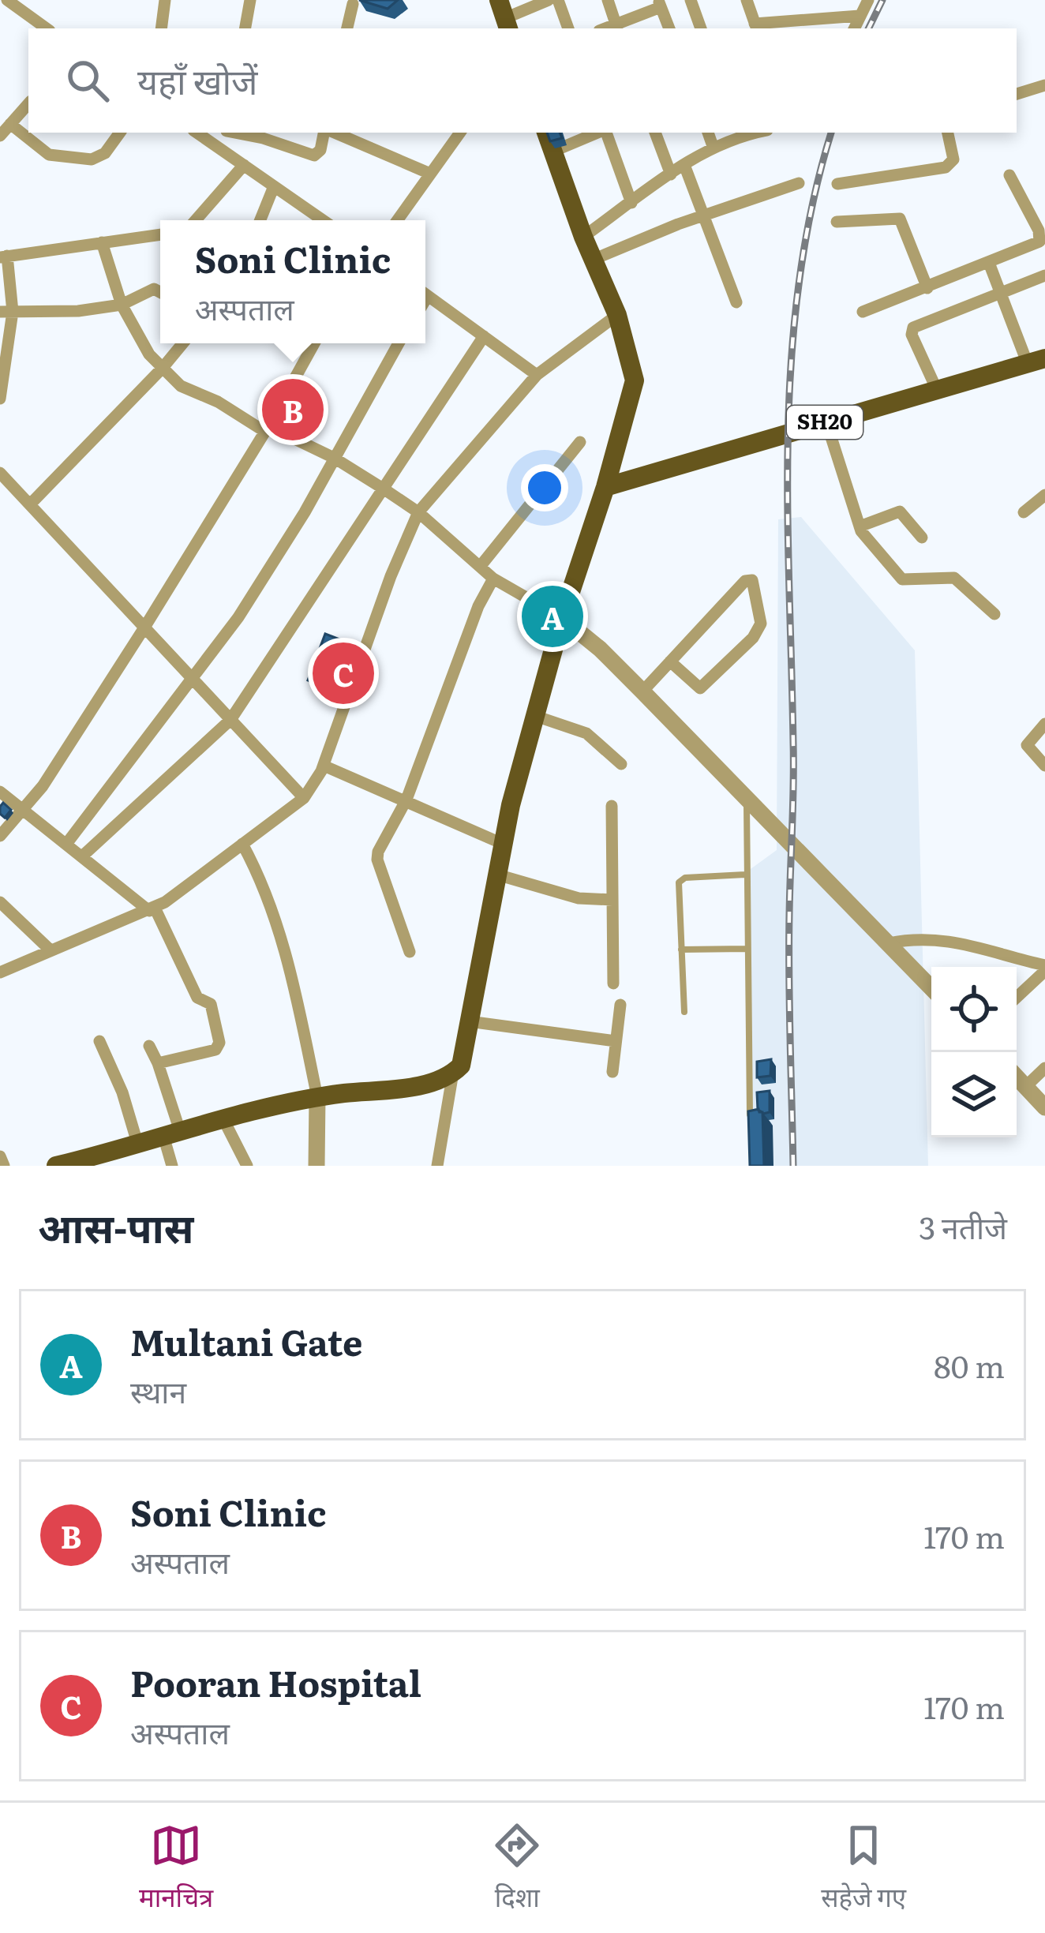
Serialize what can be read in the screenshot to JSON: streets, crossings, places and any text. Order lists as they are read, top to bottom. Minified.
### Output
{"streets":{"main road":["SH20"]},"page":{"search":"यहाँ खोजें","popup":["Soni Clinic","अस्पताल"],"pins":["B","A","C"],"heading":["आस-पास","3 नतीजे"],"list":[{"mark":"A","name":"Multani Gate","note":"स्थान","value":"80 m"},{"mark":"B","name":"Soni Clinic","note":"अस्पताल","value":"170 m"},{"mark":"C","name":"Pooran Hospital","note":"अस्पताल","value":"170 m"}],"nav":["मानचित्र","दिशा","सहेजे गए"]}}
